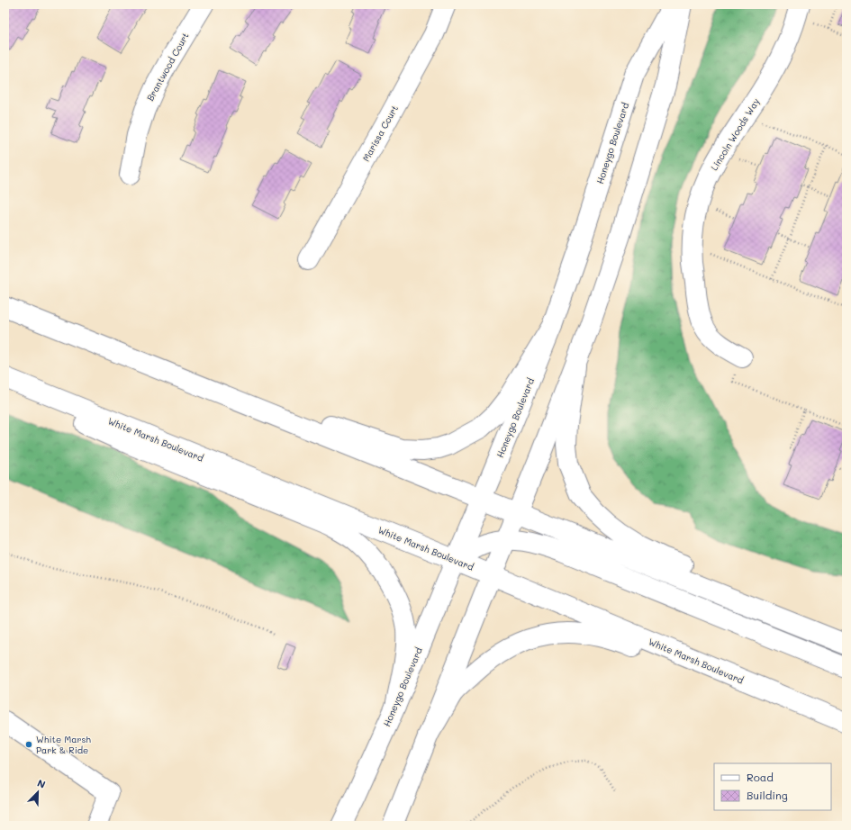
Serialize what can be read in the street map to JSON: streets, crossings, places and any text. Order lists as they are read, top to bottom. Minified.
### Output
{"streets":{"main road":["Brantwood Court","Marissa Court","Lincoln Woods Way","Honeygo Boulevard","White Marsh Boulevard"]},"crossings":[["Honeygo Boulevard","White Marsh Boulevard"]],"places":["White Marsh Park & Ride"],"legend":["Road","Building"],"north":"top right"}
